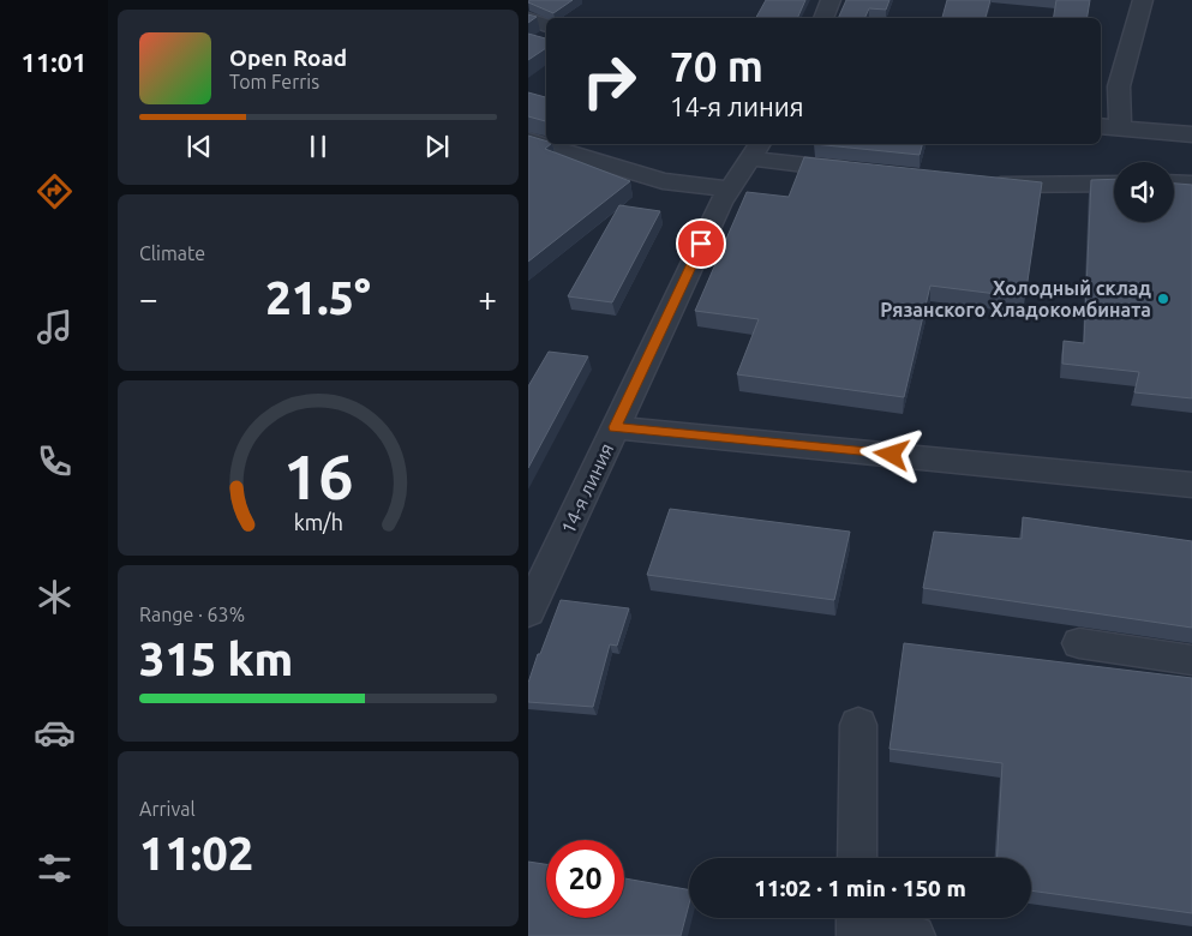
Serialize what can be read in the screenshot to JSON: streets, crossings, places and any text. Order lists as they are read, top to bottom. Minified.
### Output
{"streets":{"street":["14-я линия"]},"places":["Холодный склад Рязанского Хладокомбината"],"page":{"tabs":"11:01","turn":["70 m","14-я линия"],"song":["Open Road","Tom Ferris"],"tile":["Climate",["Range · 63%","315 km"],["Arrival","11:02"]],"heat":["−","21.5°","+"],"limit":"20","trip":"11:02 · 1 min · 150 m","gauge":["16","km/h"]}}
